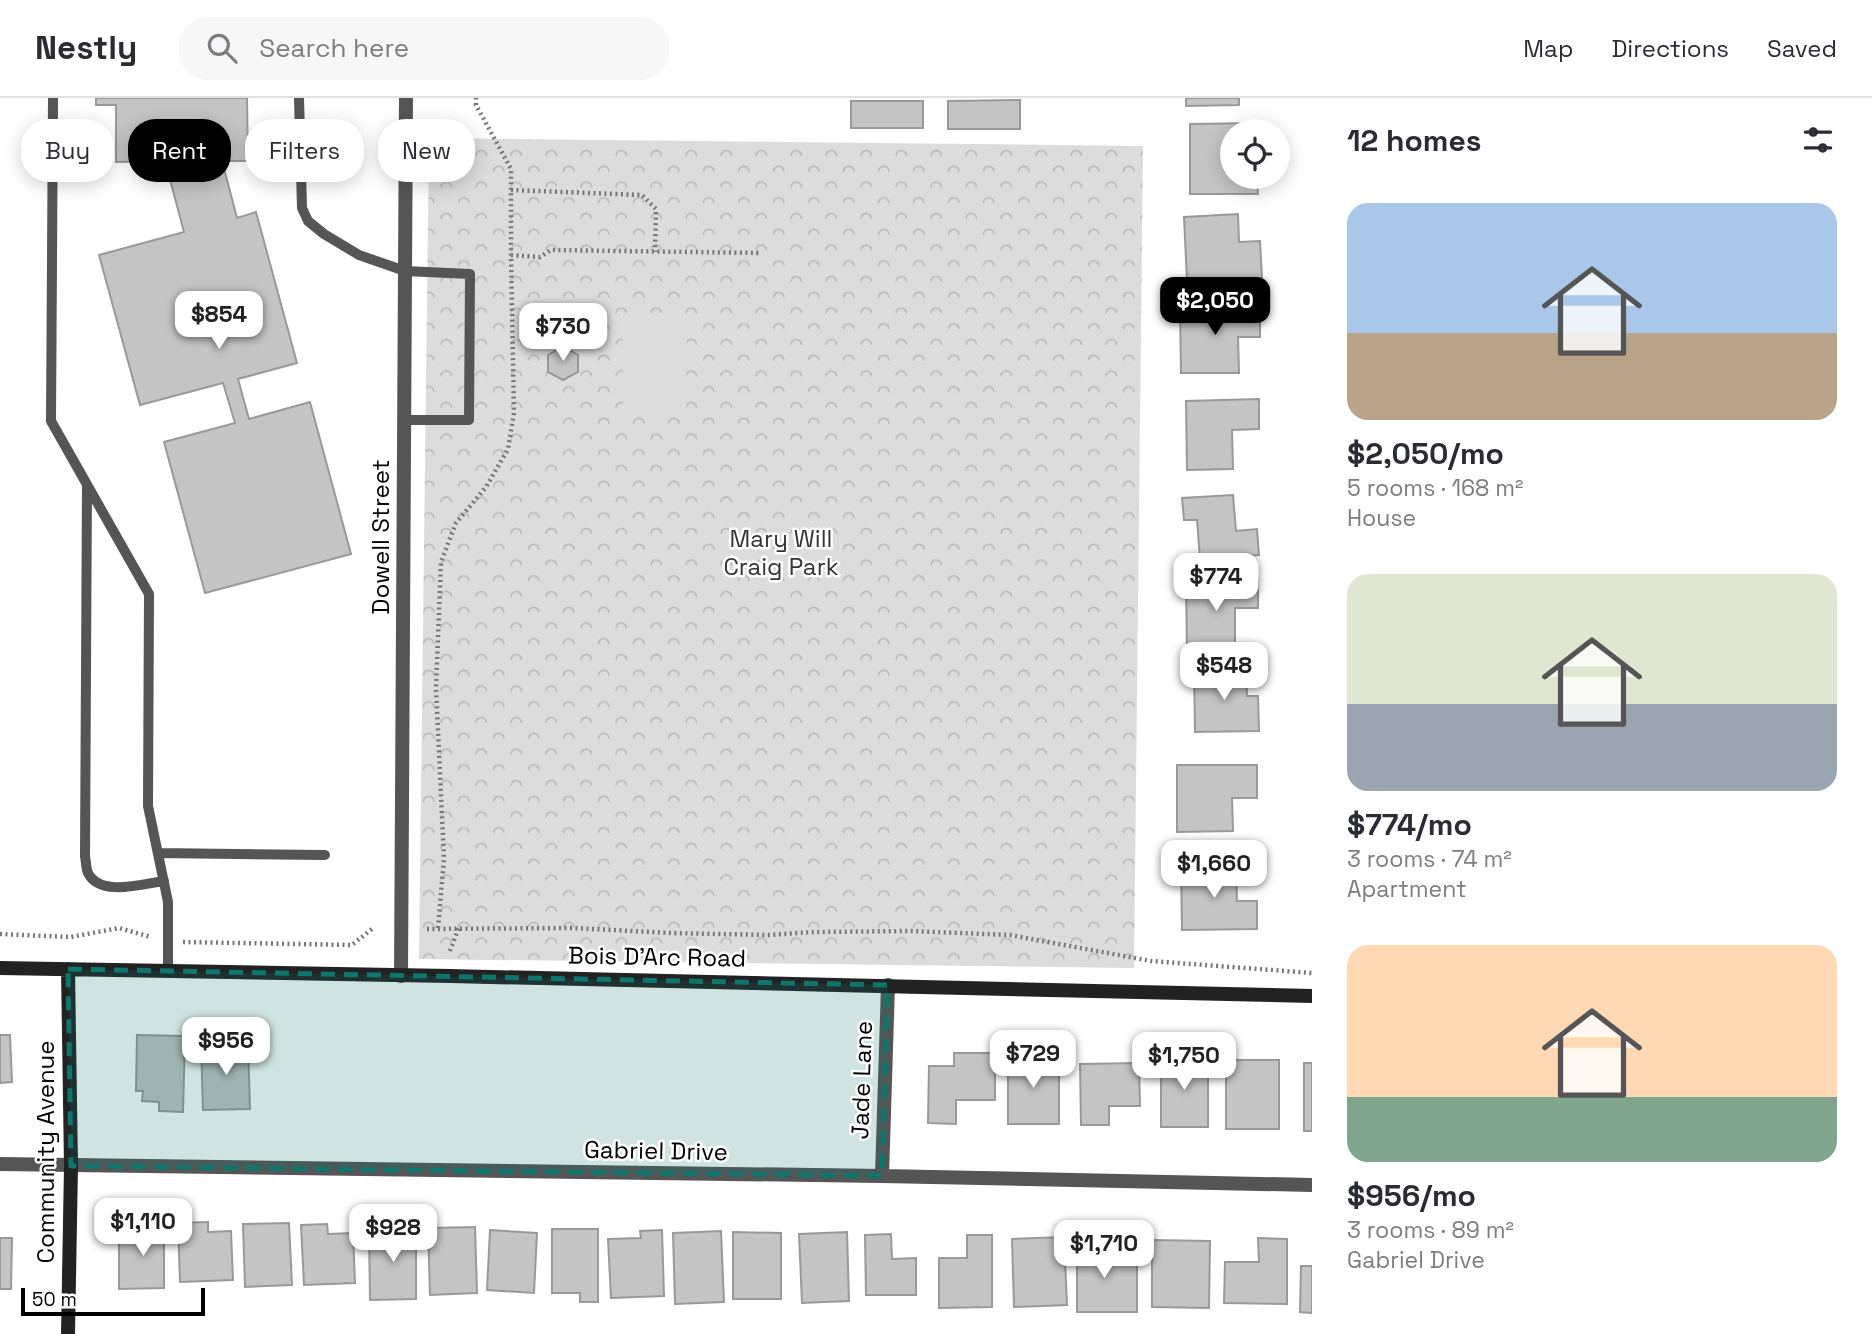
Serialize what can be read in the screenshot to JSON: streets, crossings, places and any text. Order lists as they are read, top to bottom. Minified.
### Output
{"streets":{"street":["Dowell Street","Bois D'Arc Road","Jade Lane","Gabriel Drive","Community Avenue"]},"crossings":[["Dowell Street","Bois D'Arc Road"],["Bois D'Arc Road","Jade Lane"],["Bois D'Arc Road","Community Avenue"],["Jade Lane","Gabriel Drive"],["Gabriel Drive","Community Avenue"]],"parks":["Mary Will Craig Park"],"scale_bar":"50 m","page":{"header":"Nestly","search":"Search here","nav":["Map","Directions","Saved"],"heading":"12 homes","chip":["Buy","Rent","Filters","New"],"list":[{"name":"$2,050/mo","note":"5 rooms · 168 m² · House"},{"name":"$774/mo","note":"3 rooms · 74 m² · Apartment"},{"name":"$956/mo","note":"3 rooms · 89 m² · Gabriel Drive"}],"price":["$2,050","$854","$730","$774","$548","$1,660","$956","$729","$1,750","$1,110","$928","$1,710"],"scale":"50 m"}}
